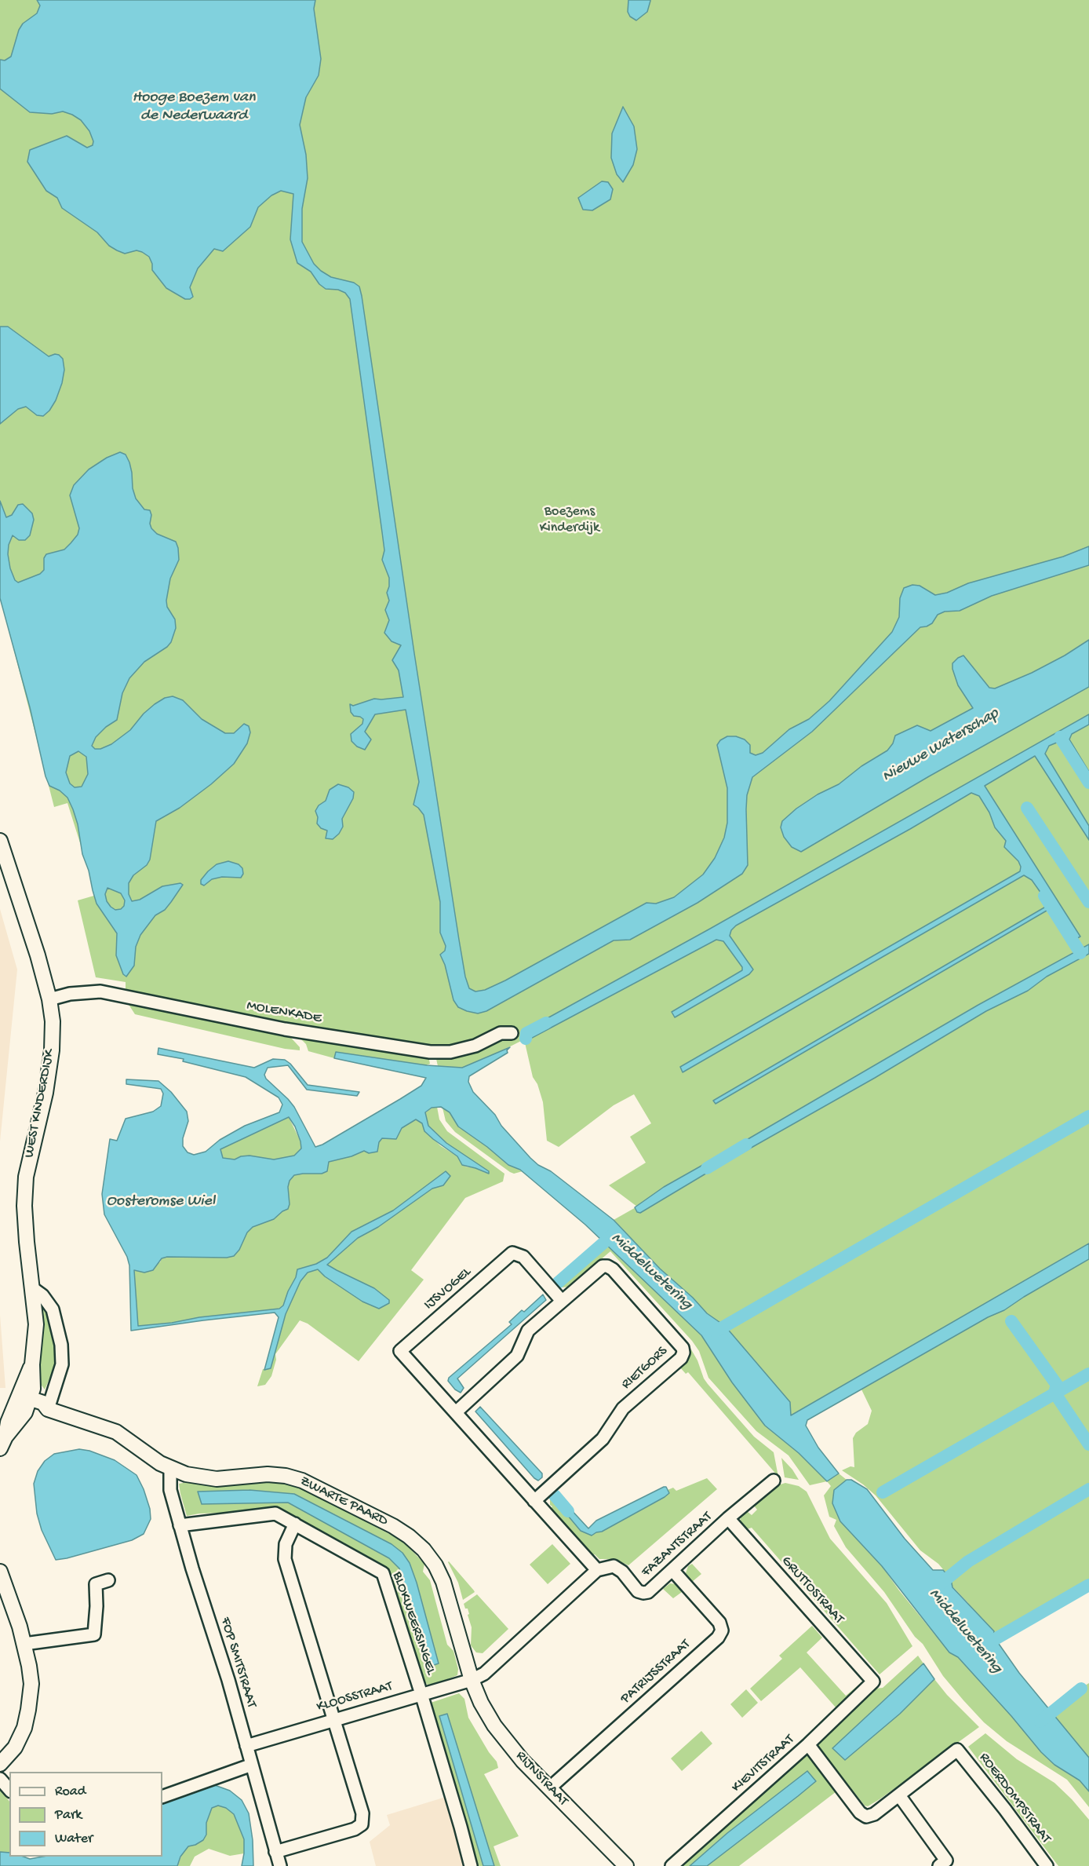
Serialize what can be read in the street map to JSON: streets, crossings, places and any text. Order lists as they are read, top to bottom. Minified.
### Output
{"streets":{"street":["MOLENKADE","WEST KINDERDIJK","IJSVOGEL","RIETGORS","ZWARTE PAARD","FAZANTSTRAAT","GRUTTOSTRAAT","BLOKWEERSINGEL","FOP SMITSTRAAT","PATRIJSSTRAAT","KLOOSSTRAAT","KIEVITSTRAAT","RIJNSTRAAT","ROERDOMPSTRAAT"]},"crossings":[["MOLENKADE","WEST KINDERDIJK"],["WEST KINDERDIJK","ZWARTE PAARD"],["IJSVOGEL","RIETGORS"],["ZWARTE PAARD","FOP SMITSTRAAT"],["ZWARTE PAARD","KLOOSSTRAAT"],["ZWARTE PAARD","RIJNSTRAAT"],["FAZANTSTRAAT","GRUTTOSTRAAT"],["FAZANTSTRAAT","PATRIJSSTRAAT"],["GRUTTOSTRAAT","KIEVITSTRAAT"],["BLOKWEERSINGEL","FOP SMITSTRAAT"],["BLOKWEERSINGEL","KLOOSSTRAAT"],["FOP SMITSTRAAT","KLOOSSTRAAT"],["PATRIJSSTRAAT","RIJNSTRAAT"],["KLOOSSTRAAT","RIJNSTRAAT"]],"water":["Hooge Boezem van de Nederwaard","Nieuwe Waterschap","Oosteromse Wiel","Middelwetering"],"parks":["Boezems Kinderdijk"],"legend":["Road","Park","Water"]}
